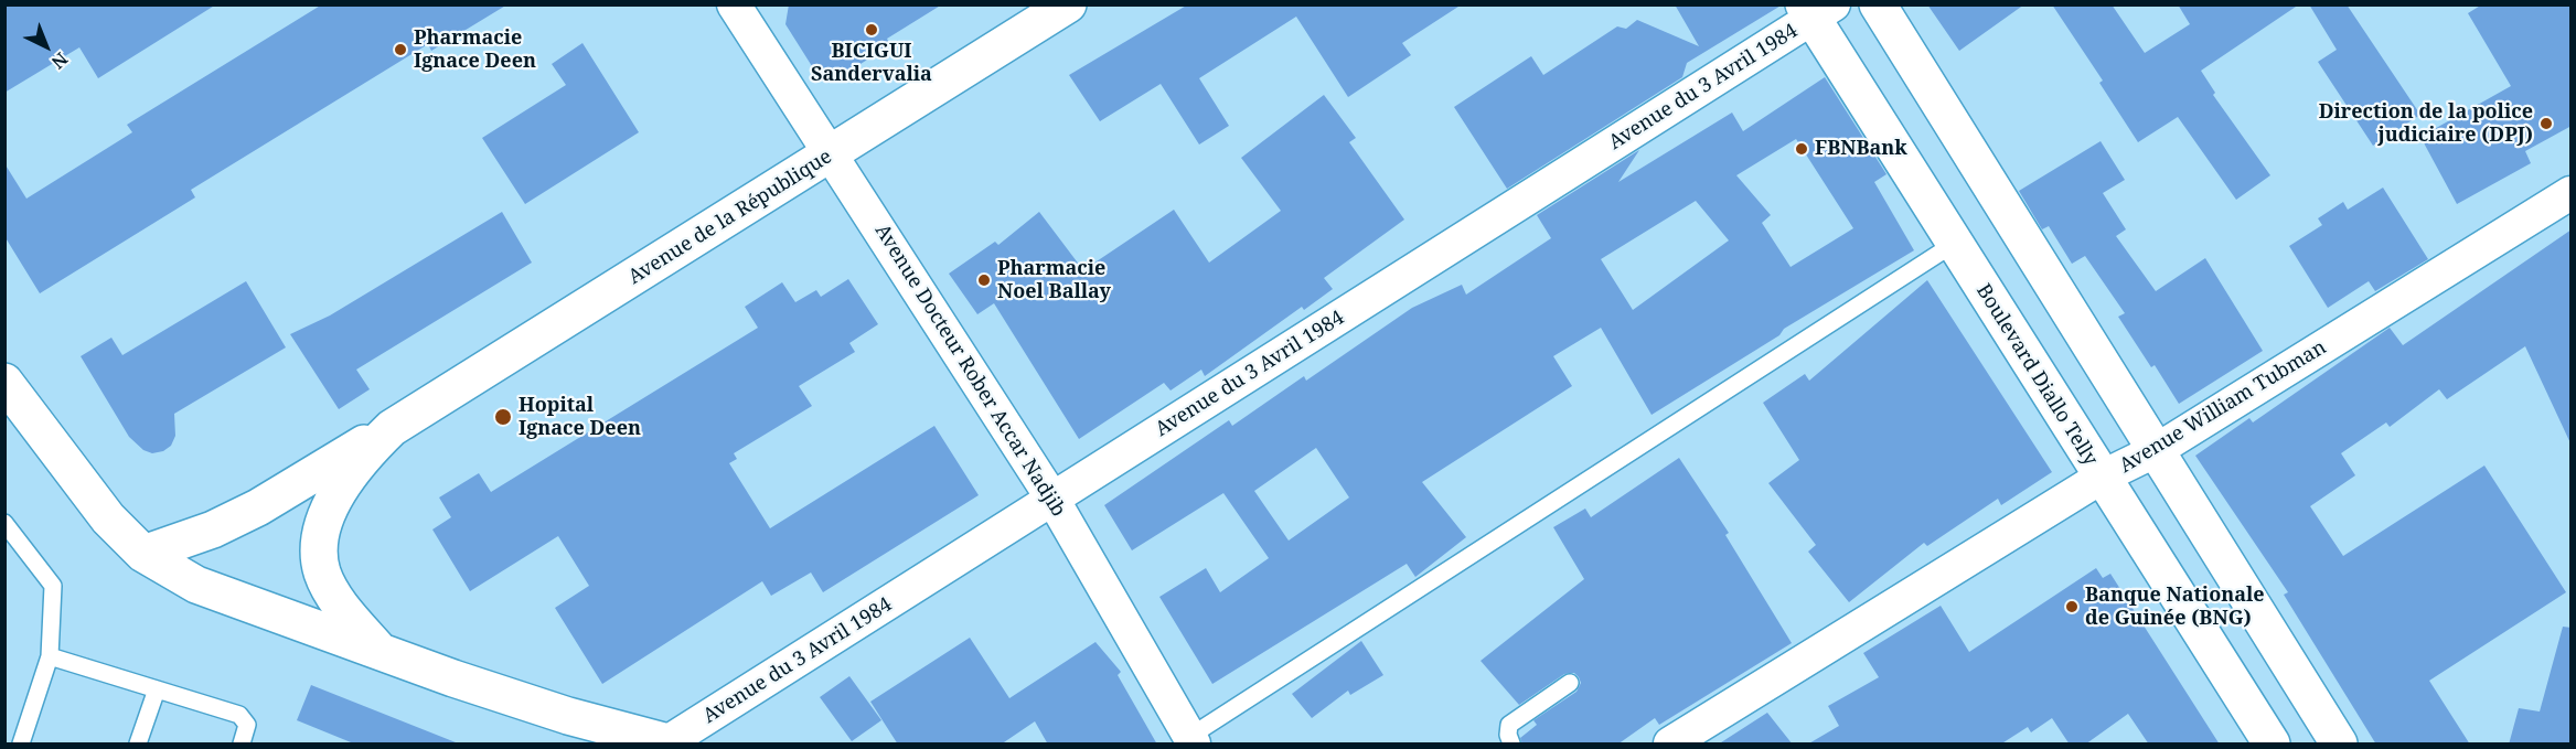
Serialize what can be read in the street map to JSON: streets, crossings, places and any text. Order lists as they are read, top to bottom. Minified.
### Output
{"streets":{"street":["Avenue du 3 Avril 1984","Avenue de la République","Avenue Docteur Rober Accar Nadjib","Boulevard Diallo Telly","Avenue William Tubman"]},"crossings":[["Avenue du 3 Avril 1984","Avenue Docteur Rober Accar Nadjib"],["Avenue du 3 Avril 1984","Boulevard Diallo Telly"],["Avenue de la République","Avenue Docteur Rober Accar Nadjib"],["Boulevard Diallo Telly","Avenue William Tubman"]],"places":["BICIGUI Sandervalia","Pharmacie Ignace Deen","Direction de la police judiciaire (DPJ)","FBNBank","Pharmacie Noel Ballay","Hopital Ignace Deen","Banque Nationale de Guinée (BNG)"],"north":"bottom right"}
